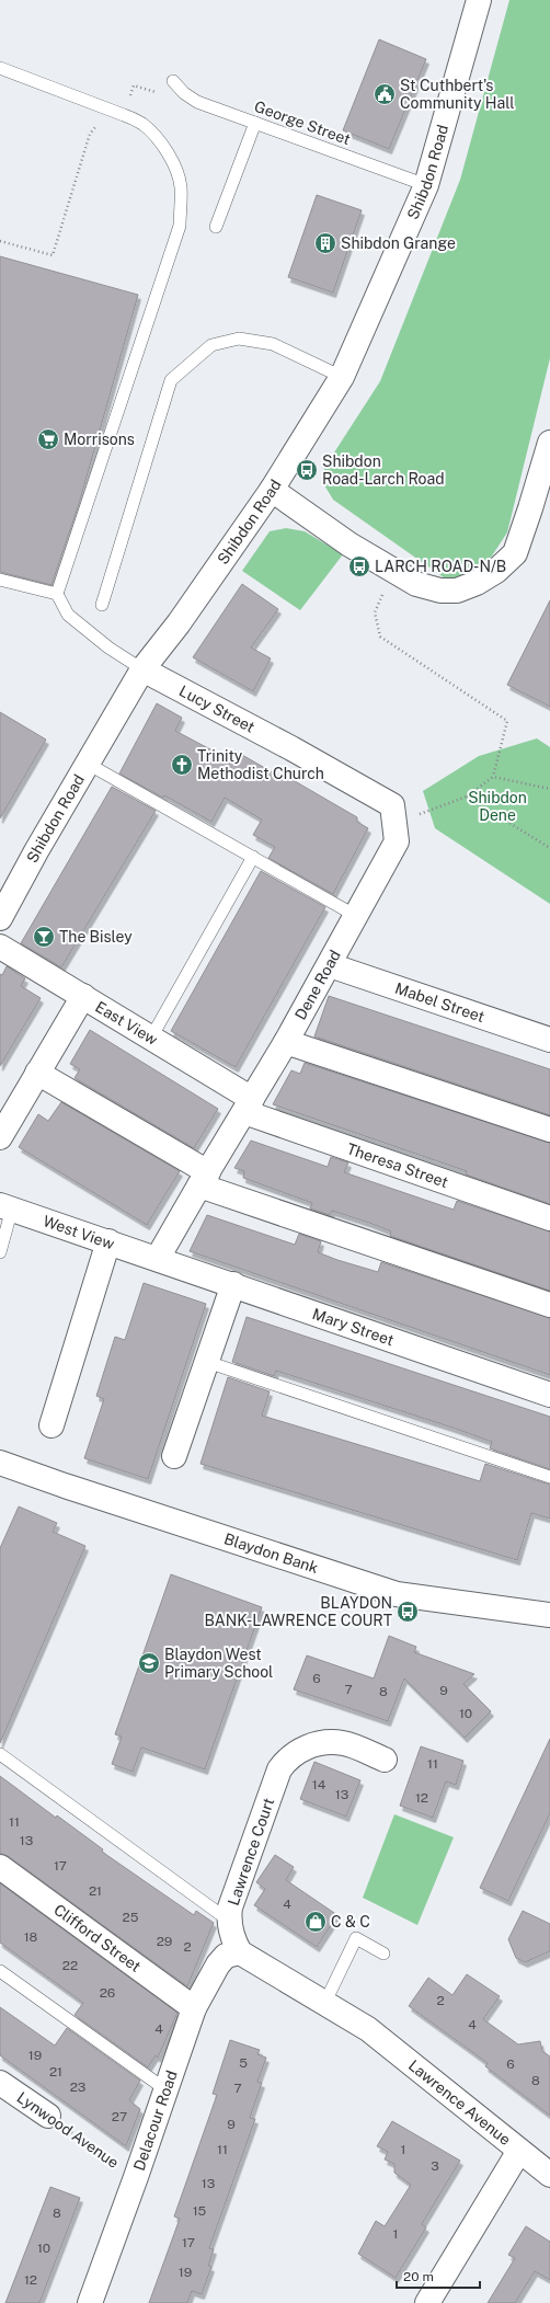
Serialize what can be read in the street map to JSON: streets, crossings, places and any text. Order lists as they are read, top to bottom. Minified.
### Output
{"streets":{"street":["Shibdon Road","Lucy Street","Dene Road","Mabel Street","East View","Theresa Street","West View","Mary Street","Blaydon Bank","Lawrence Court","Clifford Street","Lawrence Avenue","Delacour Road","Lynwood Avenue"],"lane":["George Street"]},"crossings":[["George Street","Shibdon Road"],["Shibdon Road","Lucy Street"],["Lucy Street","Dene Road"],["Dene Road","Mabel Street"],["Dene Road","East View"],["Dene Road","Theresa Street"],["Dene Road","West View"],["Dene Road","Mary Street"],["East View","Theresa Street"],["West View","Mary Street"],["Lawrence Court","Delacour Road"],["Clifford Street","Delacour Road"],["Delacour Road","Lynwood Avenue"]],"parks":["Shibdon Dene"],"places":{"public building":["St Cuthbert's Community Hall"],"building":["Shibdon Grange"],"supermarket":["Morrisons"],"bus stop":["Shibdon Road-Larch Road","LARCH ROAD-N/B","BLAYDON BANK-LAWRENCE COURT"],"church":["Trinity Methodist Church"],"bar":["The Bisley"],"school or university":["Blaydon West Primary School"],"shop":["C & C"]},"house_numbers":["6","7","9","8","10","11","14","13","12","11","13","17","21","4","25","18","29","2","22","26","2","4","4","19","5","6","21","8","23","7","27","9","11","1","3","13","15","8","1","17","10","19","12"],"scale_bar":"20 m"}
